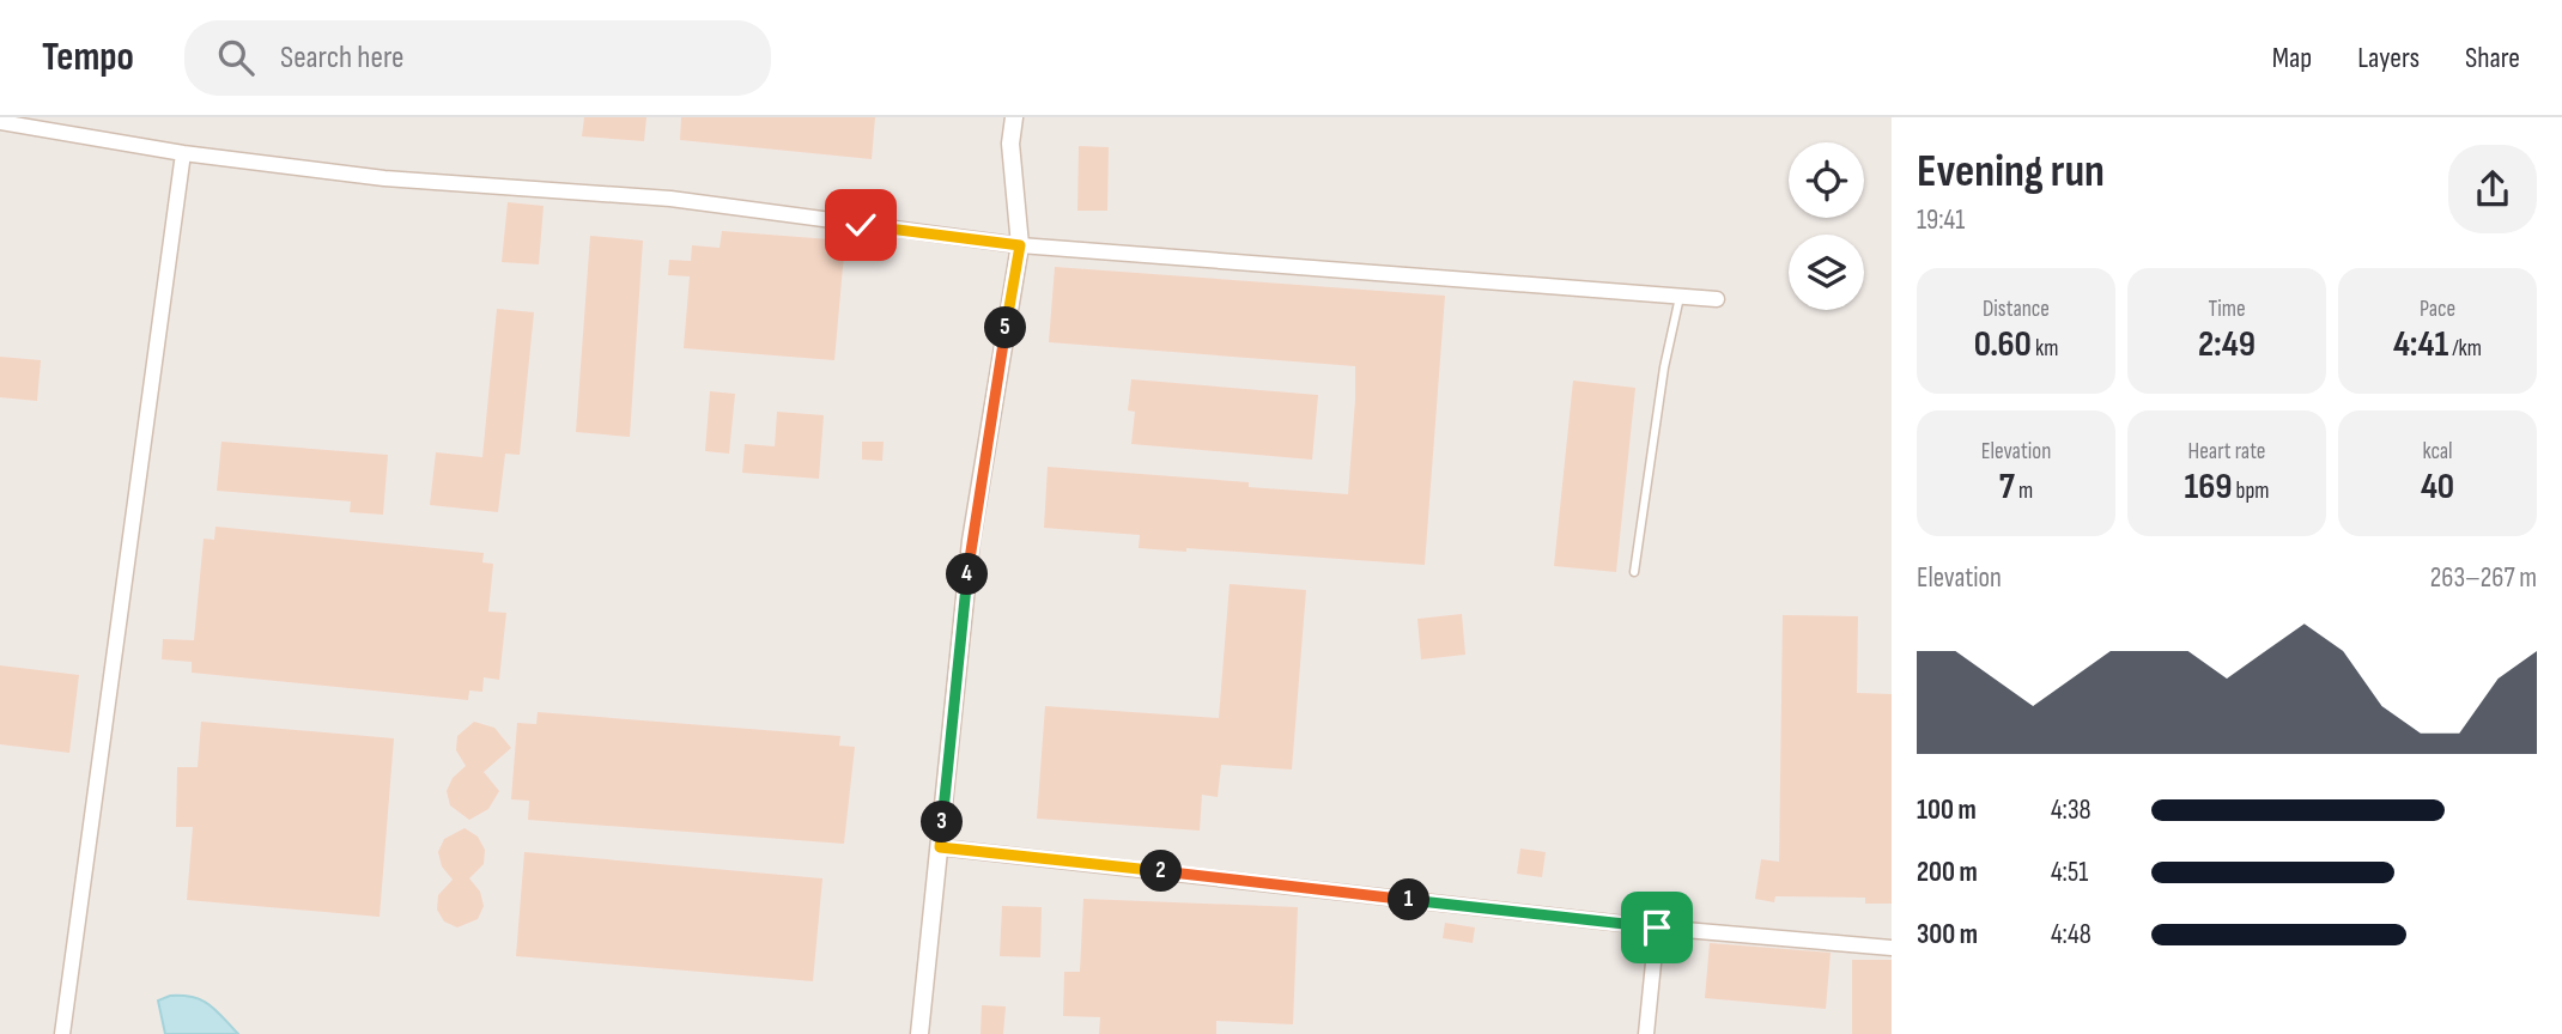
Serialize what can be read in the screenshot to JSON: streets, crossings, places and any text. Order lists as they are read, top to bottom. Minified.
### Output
{"page":{"header":"Tempo","search":"Search here","nav":["Map","Layers","Share"],"heading":["Evening run","19:41"],"stats":[["Distance","0.60 km"],["Time","2:49"],["Pace","4:41 /km"],["Elevation","7 m"],["Heart rate","169 bpm"],["kcal","40"]],"pins":["5","4","3","2","1"],"chart":["Elevation","263–267 m"],"list":[{"name":"100 m","note":"4:38"},{"name":"200 m","note":"4:51"},{"name":"300 m","note":"4:48"}]}}
